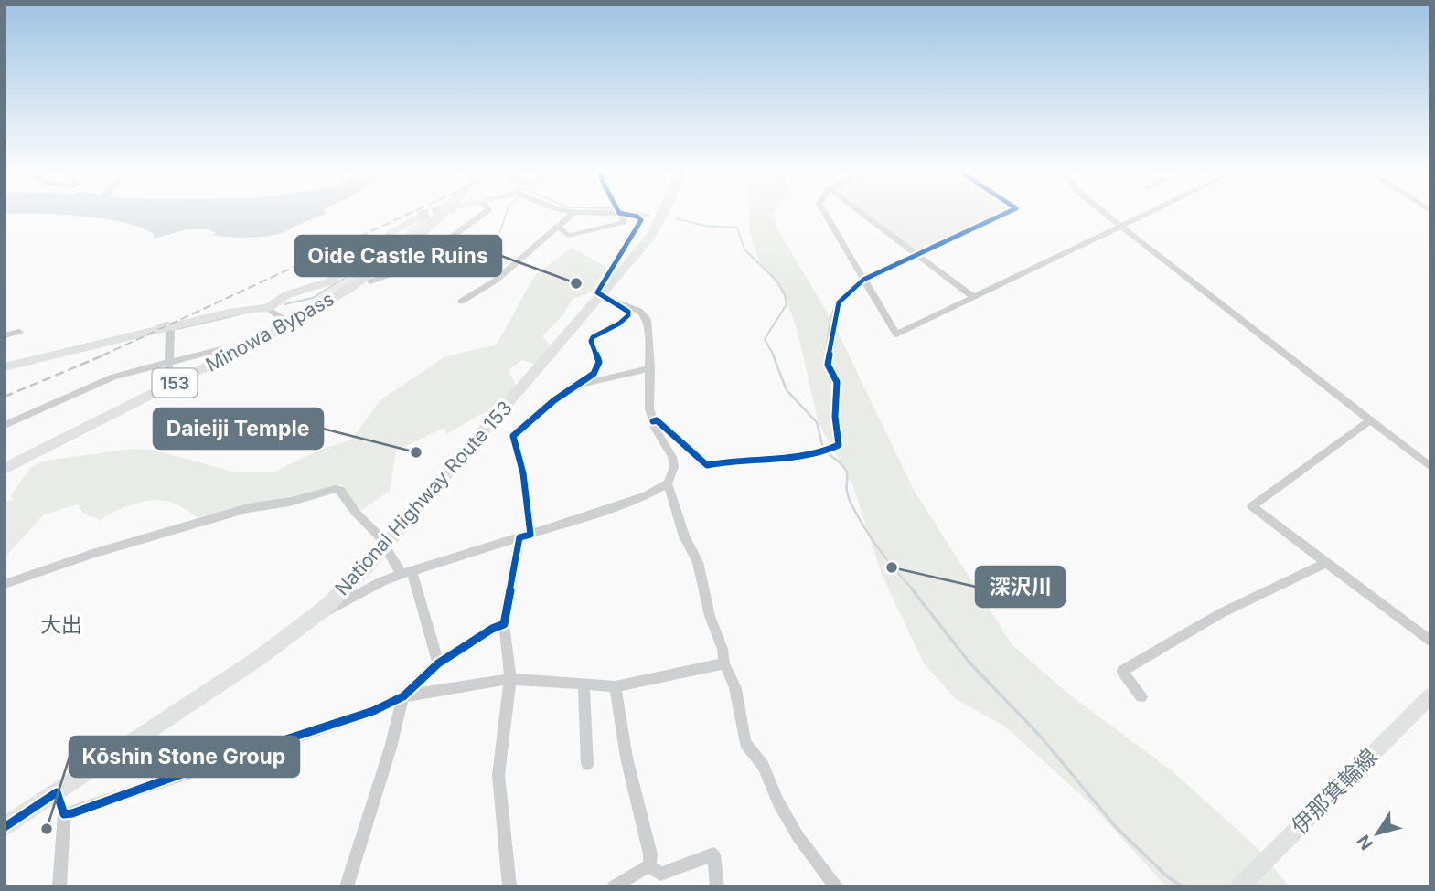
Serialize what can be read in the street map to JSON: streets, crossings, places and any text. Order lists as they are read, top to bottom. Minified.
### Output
{"streets":{"highway":["Minowa Bypass","153","National Highway Route 153"],"main road":["伊那箕輪線"]},"districts":["大出"],"places":["Oide Castle Ruins","Daieiji Temple","深沢川","Kōshin Stone Group"],"north":"bottom left"}
